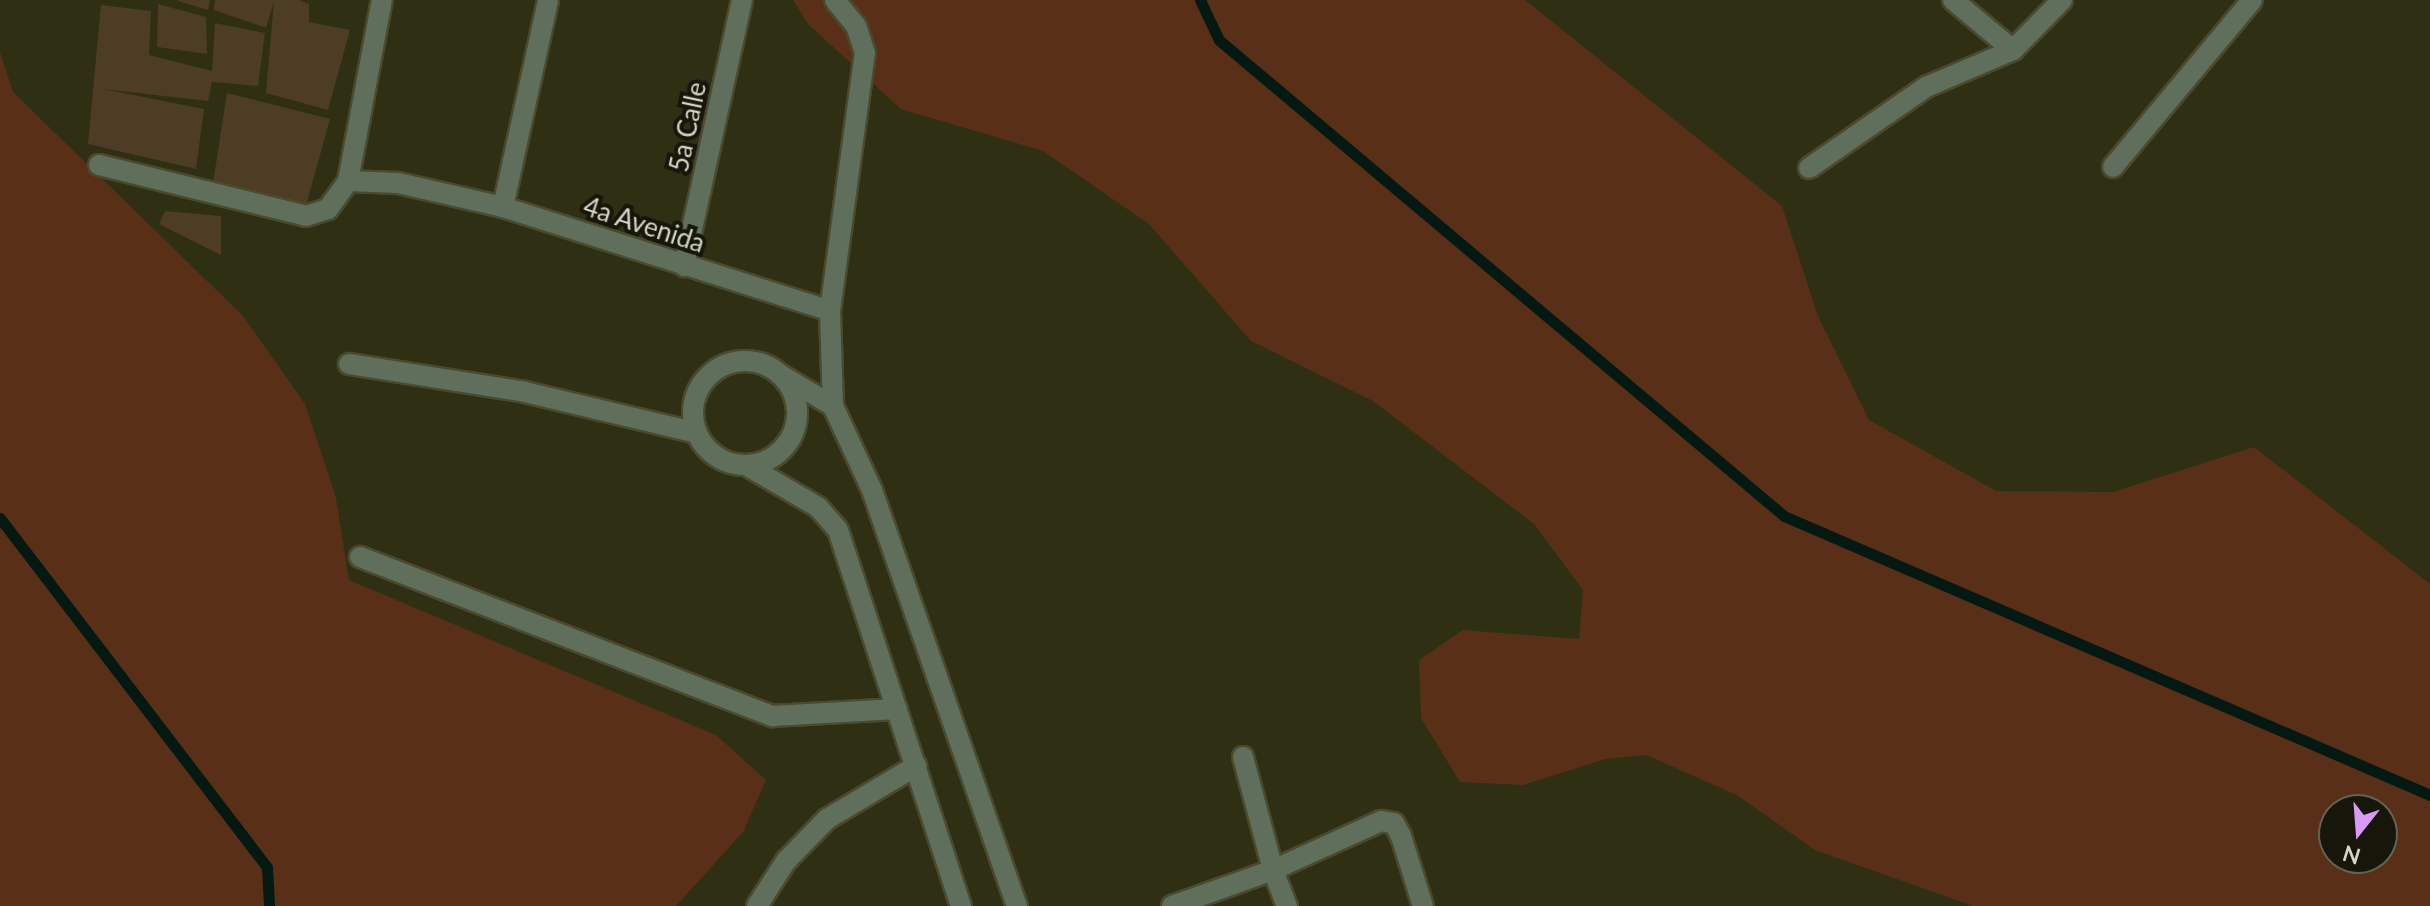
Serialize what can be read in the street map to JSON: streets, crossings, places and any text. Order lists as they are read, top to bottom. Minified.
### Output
{"streets":{"street":["5a Calle","4a Avenida"]},"crossings":[["5a Calle","4a Avenida"]],"north":"bottom"}
